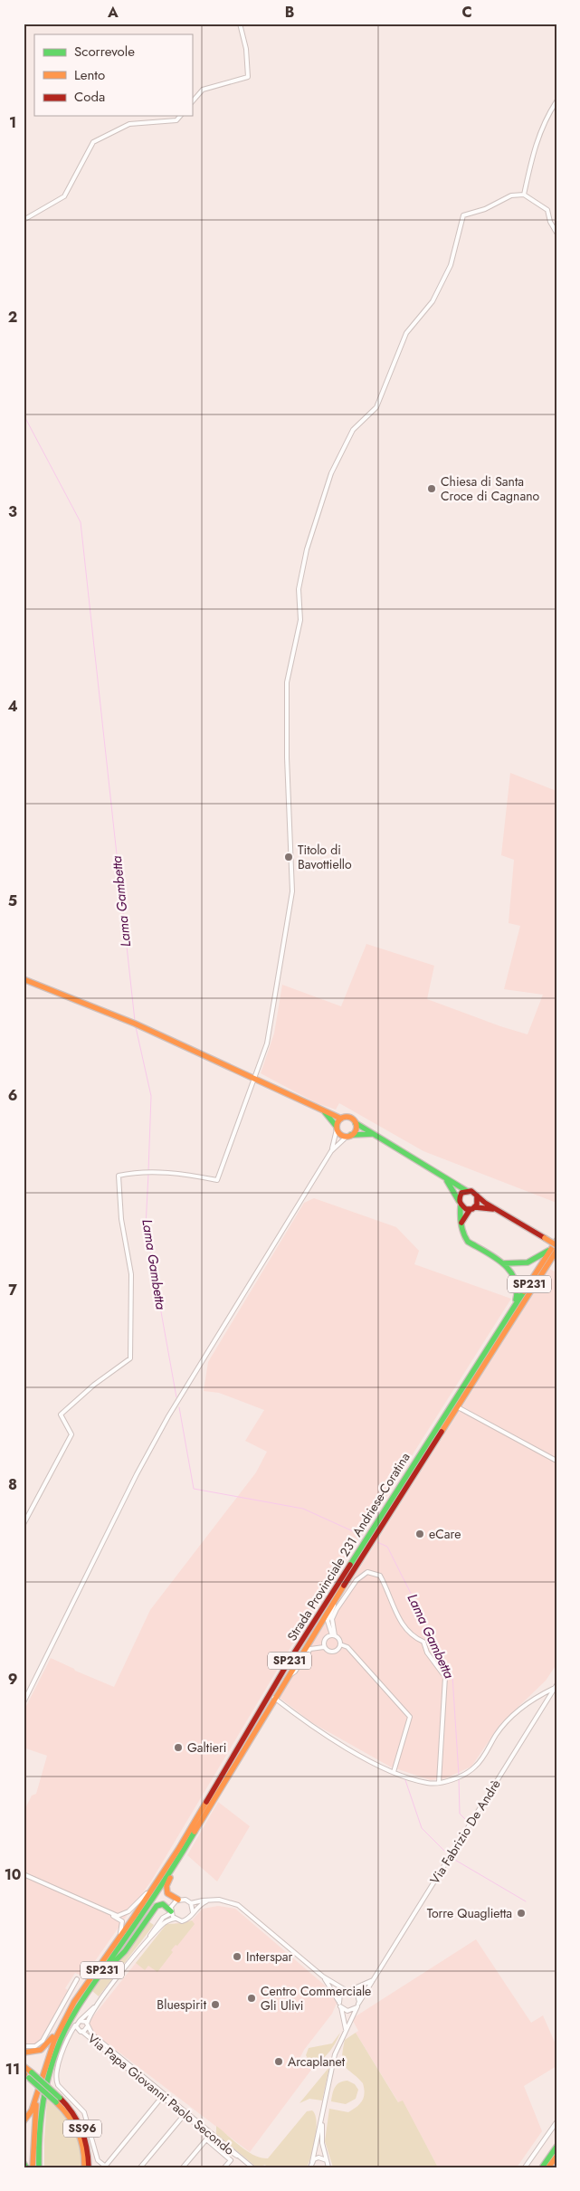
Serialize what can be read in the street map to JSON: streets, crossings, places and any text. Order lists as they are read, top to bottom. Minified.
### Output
{"streets":{"main road":["SP231","Strada Provinciale 231 Andriese-Coratina","SS96"],"street":["Via Fabrizio De Andrè","Via Papa Giovanni Paolo Secondo"]},"crossings":[["SP231","Strada Provinciale 231 Andriese-Coratina"]],"water":["Lama Gambetta"],"places":["Chiesa di Santa Croce di Cagnano","Titolo di Bavottiello","eCare","Galtieri","Torre Quaglietta","Interspar","Centro Commerciale Gli Ulivi","Bluespirit","Arcaplanet"],"legend":["Scorrevole","Lento","Coda"],"grid":{"columns":["A","B","C"],"rows":["1","2","3","4","5","6","7","8","9","10","11"]}}
